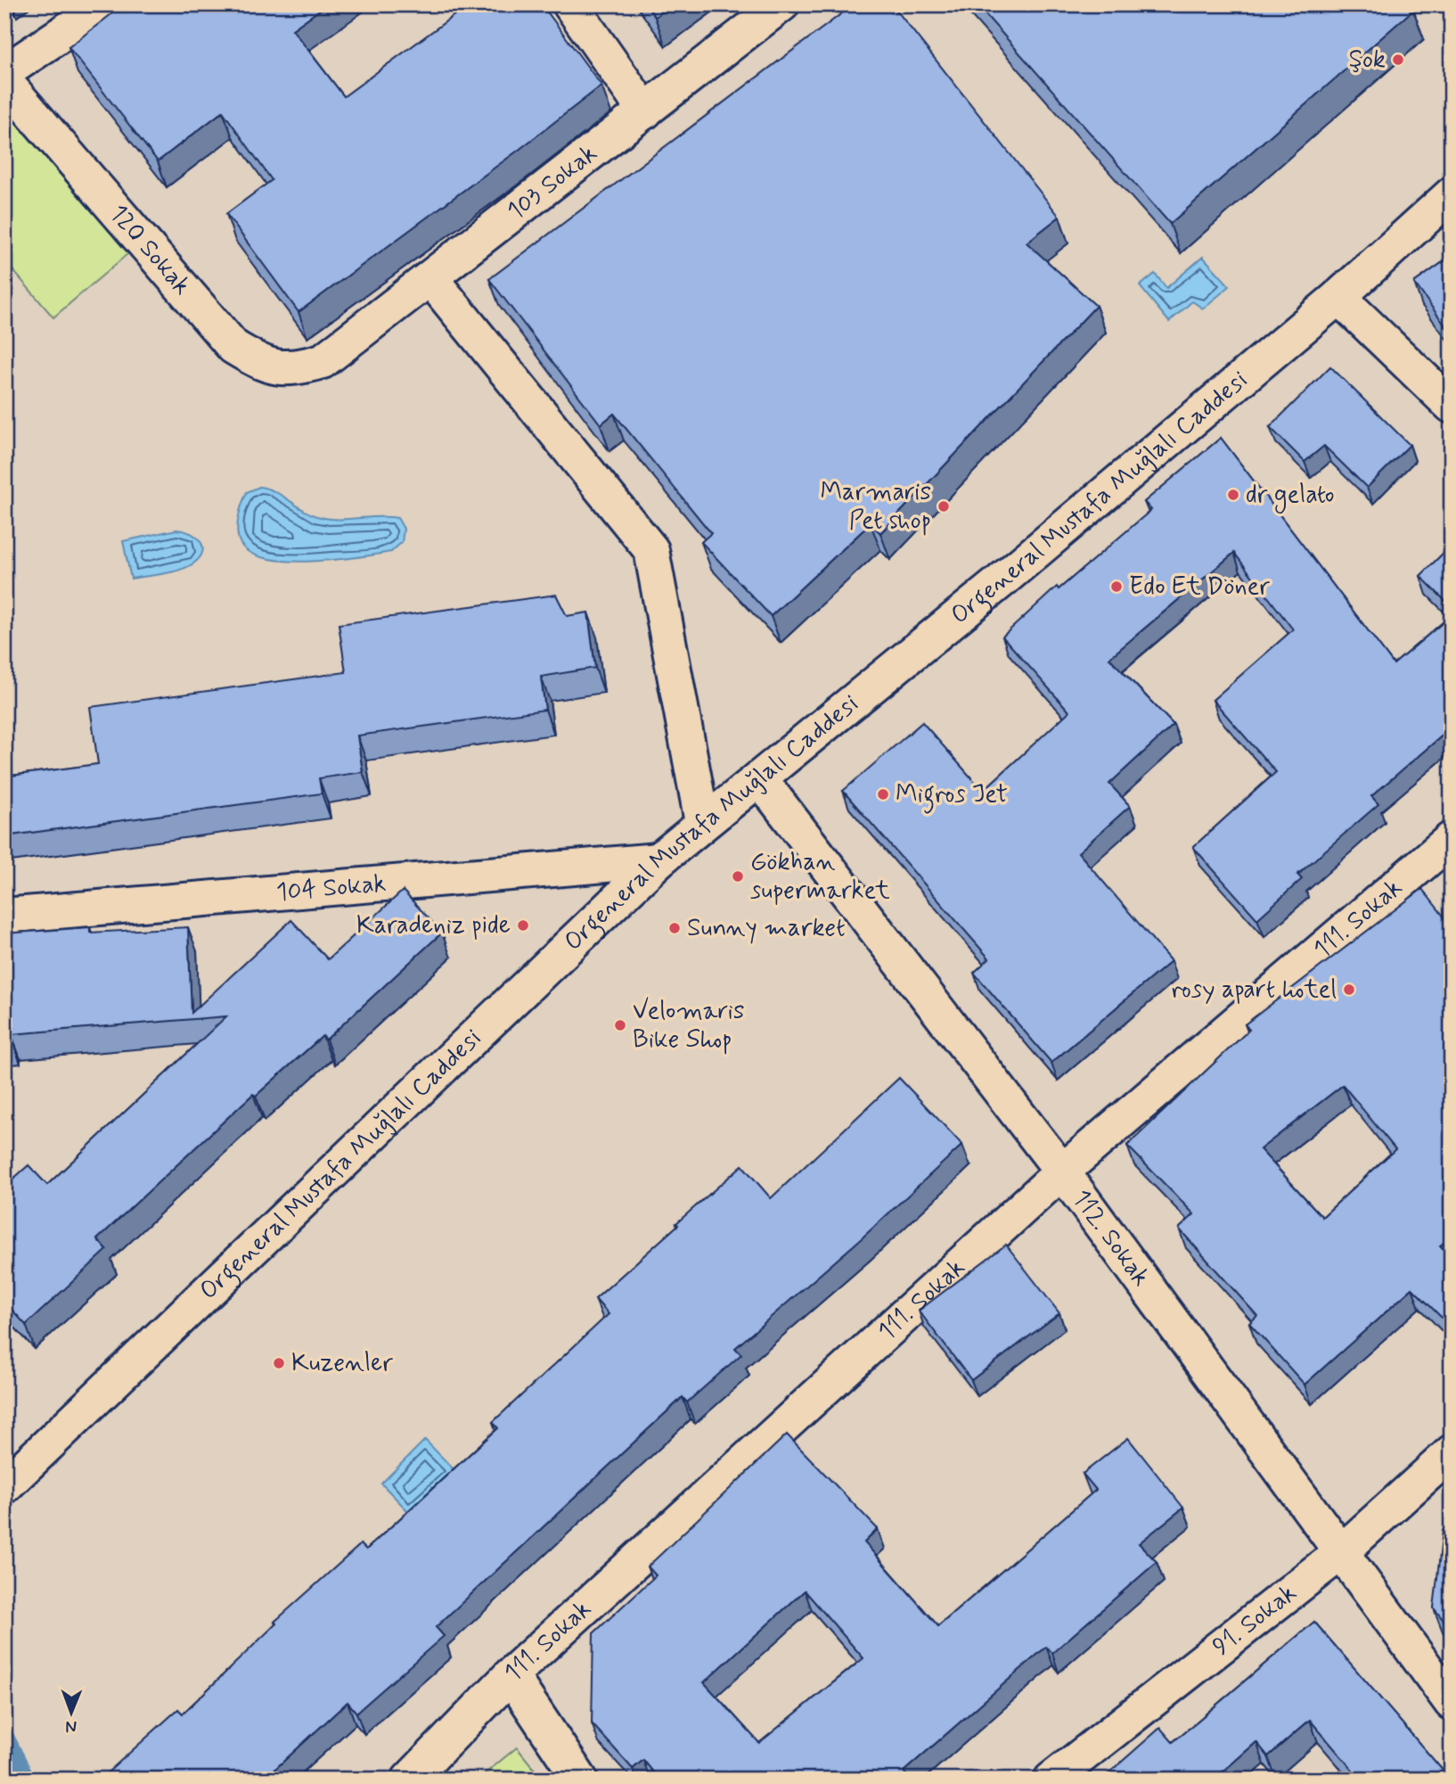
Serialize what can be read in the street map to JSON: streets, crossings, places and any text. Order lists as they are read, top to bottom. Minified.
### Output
{"streets":{"street":["103 Sokak","120 Sokak","Orgeneral Mustafa Muğlalı Caddesi","104 Sokak","111. Sokak","112. Sokak","91. Sokak"]},"crossings":[["103 Sokak","120 Sokak"],["Orgeneral Mustafa Muğlalı Caddesi","104 Sokak"],["Orgeneral Mustafa Muğlalı Caddesi","112. Sokak"],["111. Sokak","112. Sokak"],["112. Sokak","91. Sokak"]],"places":["Şok","dr gelato","Marmaris Pet shop","Edo Et Döner","Migros Jet","Gökhan supermarket","Karadeniz pide","Sunny market","rosy apart hotel","Velomaris Bike Shop","Kuzenler"],"north":"bottom"}
